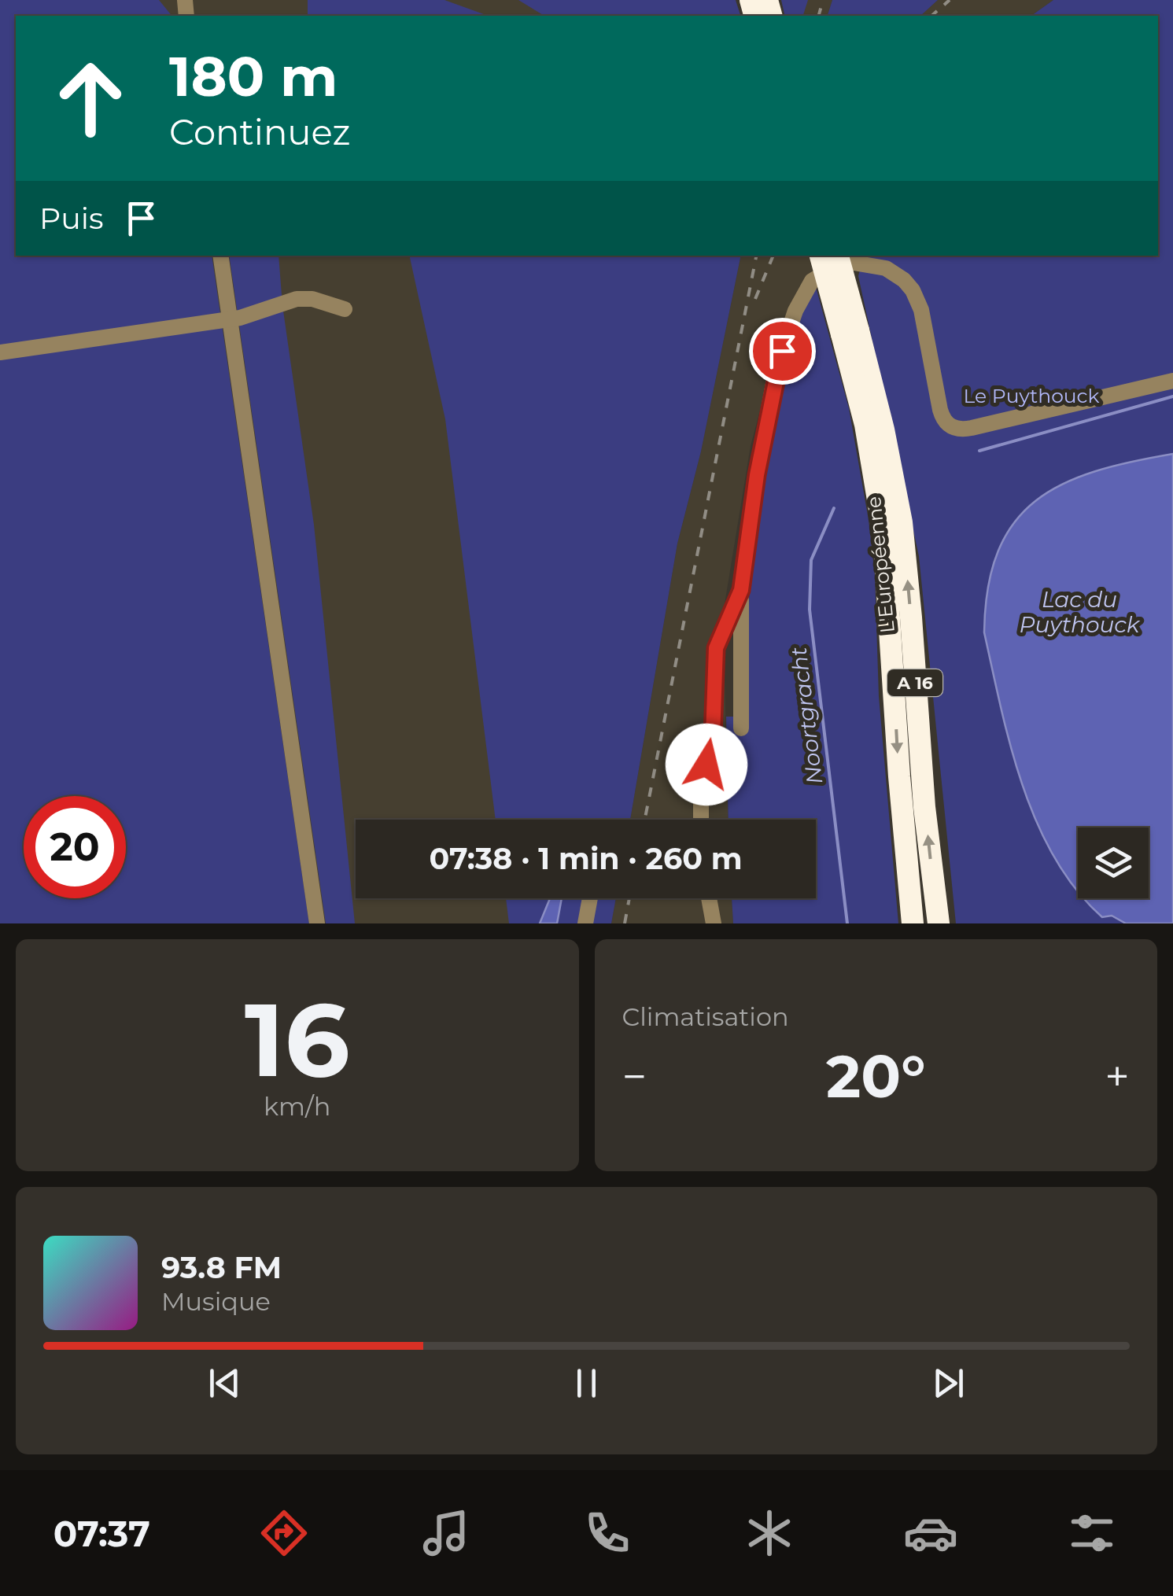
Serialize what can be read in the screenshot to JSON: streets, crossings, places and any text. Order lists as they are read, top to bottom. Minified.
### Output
{"streets":{"highway":["L'Européenne","A 16"]},"water":["Lac du Puythouck","Noortgracht"],"parks":["Le Puythouck"],"page":{"turn":["180 m","Continuez"],"then":"Puis","limit":"20","trip":"07:38 · 1 min · 260 m","tile":[["16","km/h"],"Climatisation"],"heat":["−","20°","+"],"song":["93.8 FM","Musique"],"tabs":"07:37"}}
